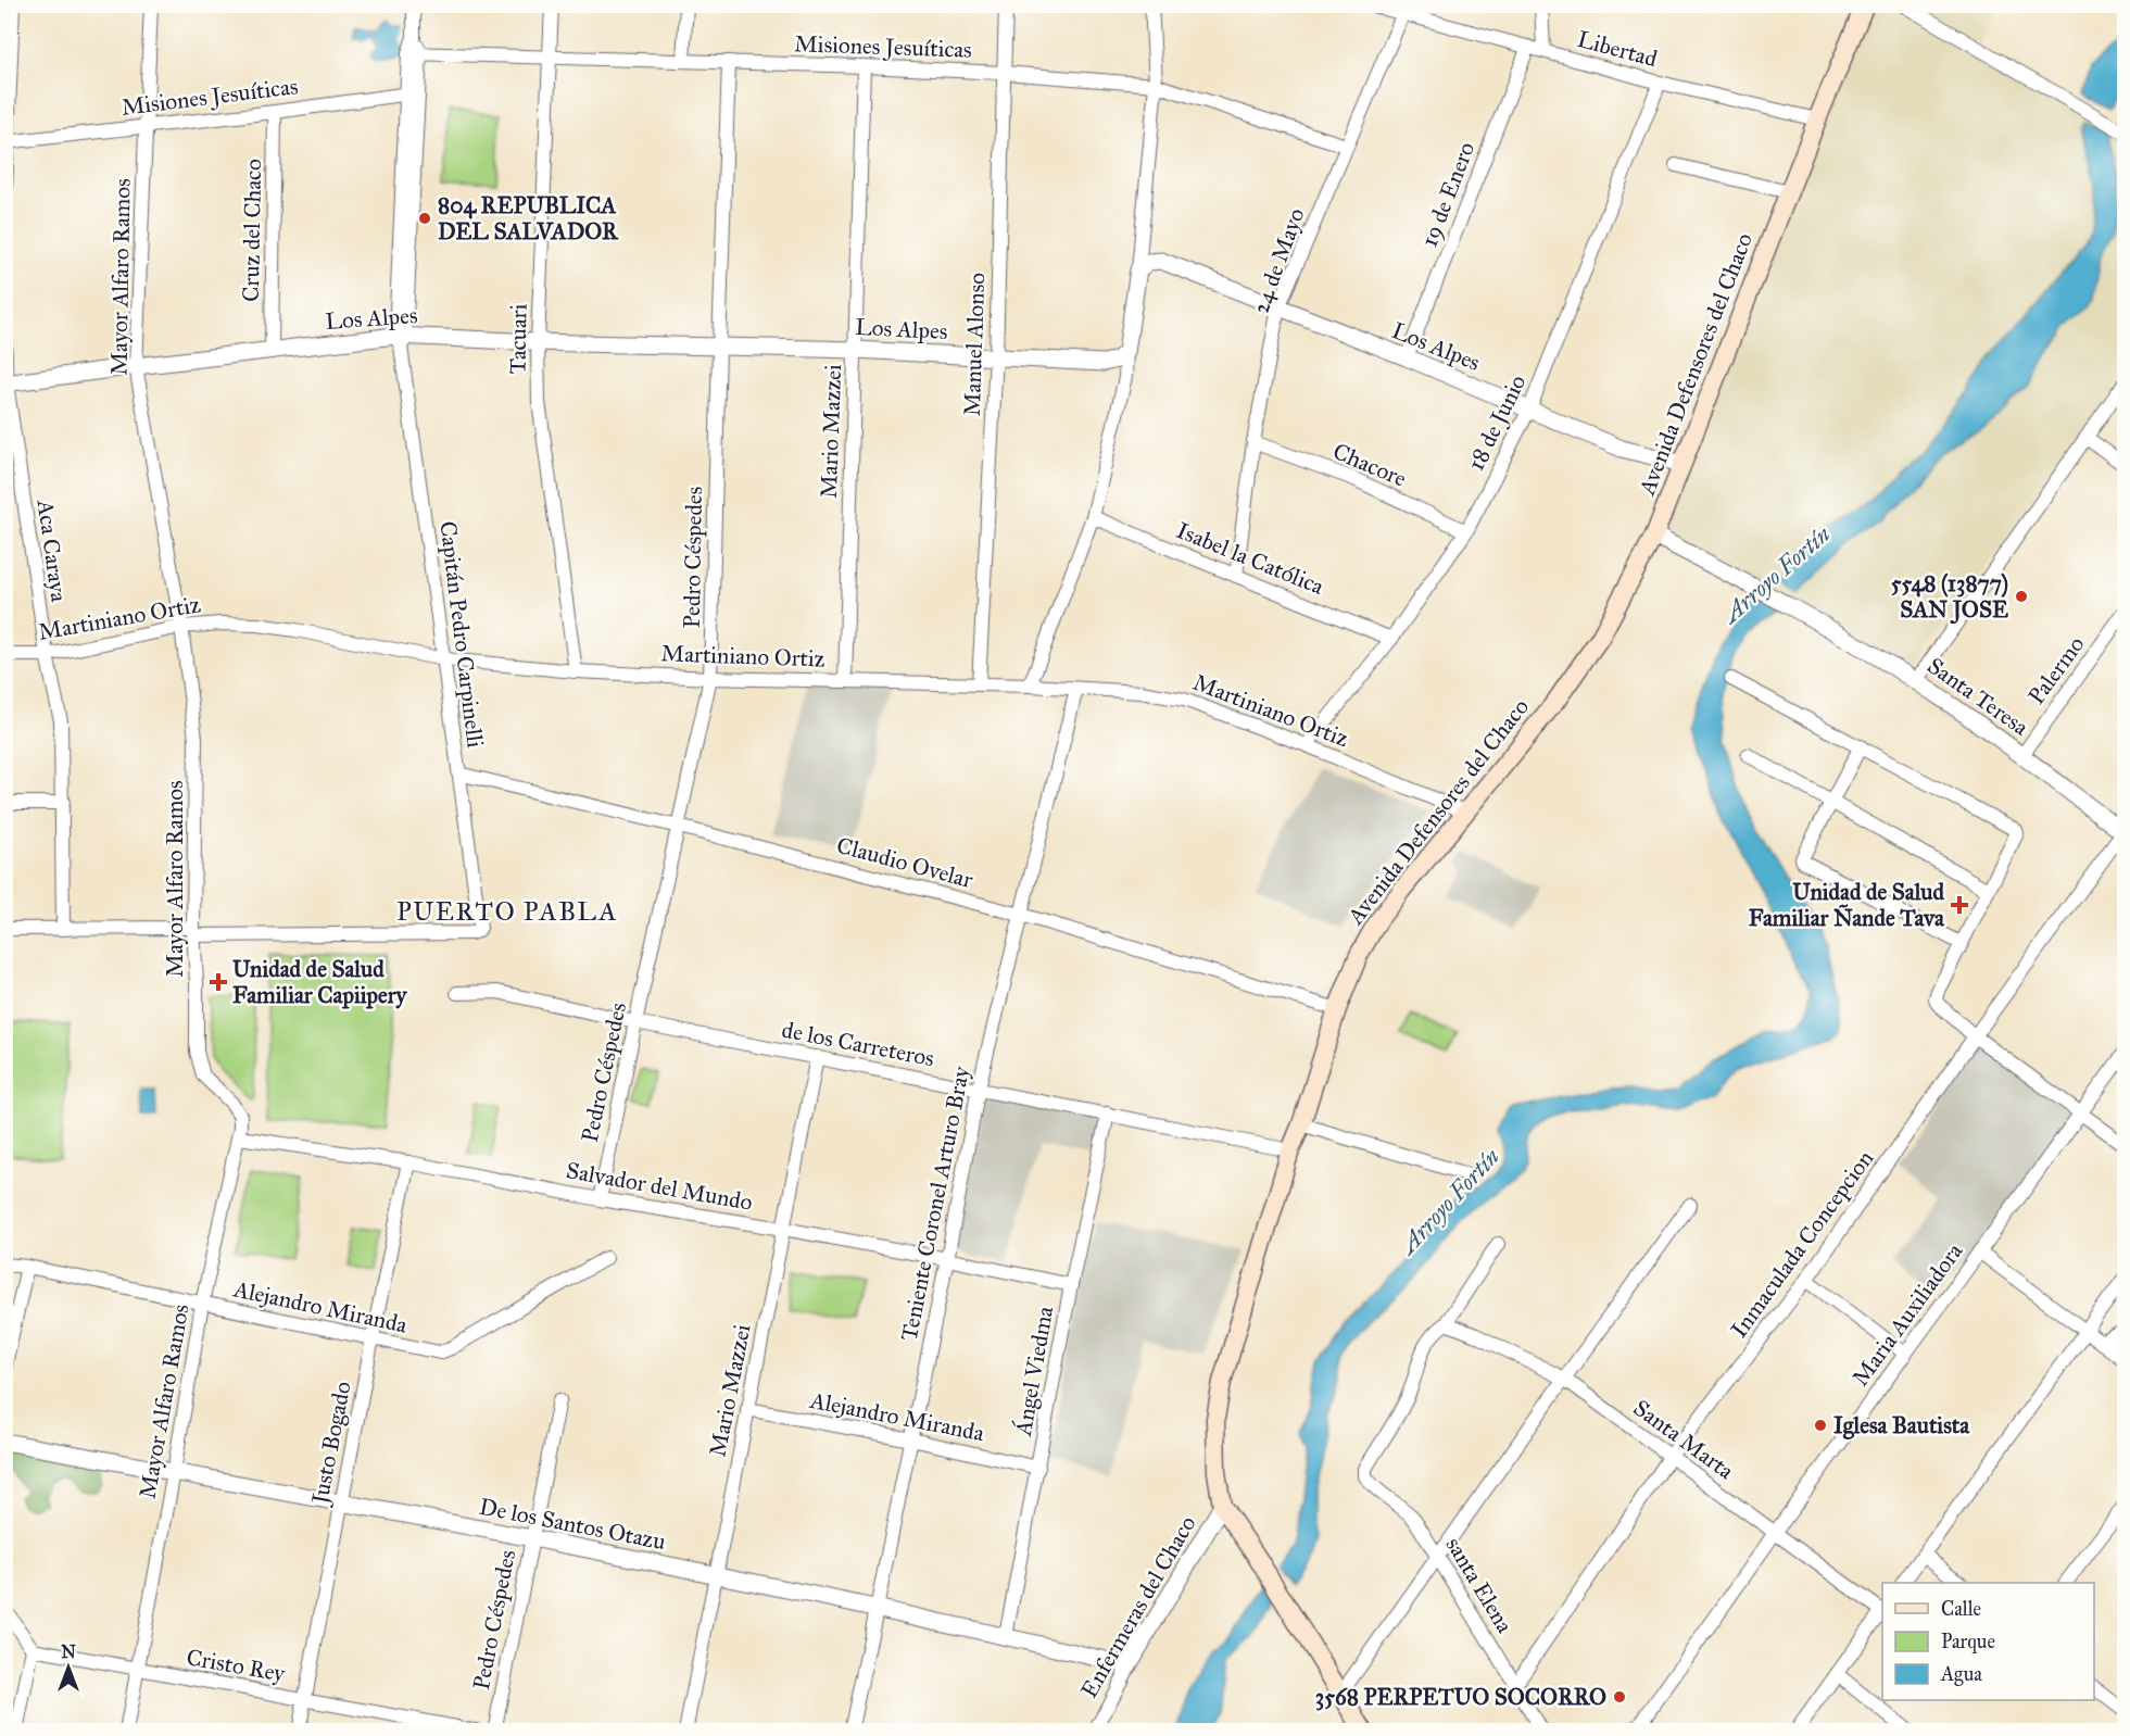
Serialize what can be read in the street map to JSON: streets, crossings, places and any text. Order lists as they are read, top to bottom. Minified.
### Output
{"streets":{"main road":["Avenida Defensores del Chaco"],"street":["Misiones Jesuíticas","Libertad","19 de Enero","Cruz del Chaco","24 de Mayo","Mayor Alfaro Ramos","Los Alpes","Tacuari","Manuel Alonso","18 de Junio","Mario Mazzei","Chacore","Aca Caraya","Pedro Céspedes","Isabel la Católica","Martiniano Ortiz","Capitán Pedro Carpinelli","Palermo","Santa Teresa","Claudio Ovelar","de los Carreteros","Salvador del Mundo","Teniente Coronel Arturo Bray","Inmaculada Concepcion","Alejandro Miranda","Maria Auxiliadora","Ángel Viedma","Santa Marta","Justo Bogado","De los Santos Otazu","santa Elena","Enfermeras del Chaco","Cristo Rey"]},"crossings":[["Misiones Jesuíticas","Cruz del Chaco"],["Misiones Jesuíticas","24 de Mayo"],["Misiones Jesuíticas","Mayor Alfaro Ramos"],["Misiones Jesuíticas","Tacuari"],["Misiones Jesuíticas","Manuel Alonso"],["Misiones Jesuíticas","Mario Mazzei"],["Misiones Jesuíticas","Pedro Céspedes"],["Misiones Jesuíticas","Capitán Pedro Carpinelli"],["Libertad","19 de Enero"],["Libertad","24 de Mayo"],["Libertad","Avenida Defensores del Chaco"],["Libertad","18 de Junio"],["19 de Enero","Los Alpes"],["Cruz del Chaco","Los Alpes"],["24 de Mayo","Los Alpes"],["24 de Mayo","Chacore"],["24 de Mayo","Isabel la Católica"],["Mayor Alfaro Ramos","Los Alpes"],["Mayor Alfaro Ramos","Martiniano Ortiz"],["Mayor Alfaro Ramos","Capitán Pedro Carpinelli"],["Mayor Alfaro Ramos","Salvador del Mundo"],["Mayor Alfaro Ramos","Alejandro Miranda"],["Mayor Alfaro Ramos","De los Santos Otazu"],["Mayor Alfaro Ramos","Cristo Rey"],["Los Alpes","Tacuari"],["Los Alpes","Manuel Alonso"],["Los Alpes","Avenida Defensores del Chaco"],["Los Alpes","18 de Junio"],["Los Alpes","Mario Mazzei"],["Los Alpes","Aca Caraya"],["Los Alpes","Pedro Céspedes"],["Los Alpes","Capitán Pedro Carpinelli"],["Tacuari","Martiniano Ortiz"],["Manuel Alonso","Martiniano Ortiz"],["Avenida Defensores del Chaco","Martiniano Ortiz"],["Avenida Defensores del Chaco","Santa Teresa"],["Avenida Defensores del Chaco","Claudio Ovelar"],["Avenida Defensores del Chaco","de los Carreteros"],["Avenida Defensores del Chaco","Enfermeras del Chaco"],["18 de Junio","Chacore"],["18 de Junio","Isabel la Católica"],["18 de Junio","Martiniano Ortiz"],["Mario Mazzei","Martiniano Ortiz"],["Mario Mazzei","de los Carreteros"],["Mario Mazzei","Salvador del Mundo"],["Mario Mazzei","Alejandro Miranda"],["Mario Mazzei","De los Santos Otazu"],["Aca Caraya","Martiniano Ortiz"],["Pedro Céspedes","Martiniano Ortiz"],["Pedro Céspedes","Claudio Ovelar"],["Pedro Céspedes","de los Carreteros"],["Pedro Céspedes","Salvador del Mundo"],["Pedro Céspedes","De los Santos Otazu"],["Martiniano Ortiz","Capitán Pedro Carpinelli"],["Martiniano Ortiz","Teniente Coronel Arturo Bray"],["Capitán Pedro Carpinelli","Claudio Ovelar"],["Palermo","Santa Teresa"],["Santa Teresa","Inmaculada Concepcion"],["Claudio Ovelar","Teniente Coronel Arturo Bray"],["de los Carreteros","Teniente Coronel Arturo Bray"],["de los Carreteros","Ángel Viedma"],["Salvador del Mundo","Teniente Coronel Arturo Bray"],["Salvador del Mundo","Ángel Viedma"],["Salvador del Mundo","Justo Bogado"],["Teniente Coronel Arturo Bray","Alejandro Miranda"],["Teniente Coronel Arturo Bray","De los Santos Otazu"],["Inmaculada Concepcion","Santa Marta"],["Inmaculada Concepcion","santa Elena"],["Alejandro Miranda","Ángel Viedma"],["Alejandro Miranda","Justo Bogado"],["Maria Auxiliadora","Santa Marta"],["Ángel Viedma","De los Santos Otazu"],["Santa Marta","santa Elena"],["Justo Bogado","De los Santos Otazu"],["Justo Bogado","Cristo Rey"],["De los Santos Otazu","Enfermeras del Chaco"]],"districts":["PUERTO PABLA"],"water":["Arroyo Fortín"],"places":{"other":["804 REPUBLICA DEL SALVADOR","5548 (13877) SAN JOSE","Iglesa Bautista","3568 PERPETUO SOCORRO"],"health":["Unidad de Salud Familiar Ñande Tava","Unidad de Salud Familiar Capiipery"]},"legend":["Calle","Parque","Agua"],"north":"top"}
